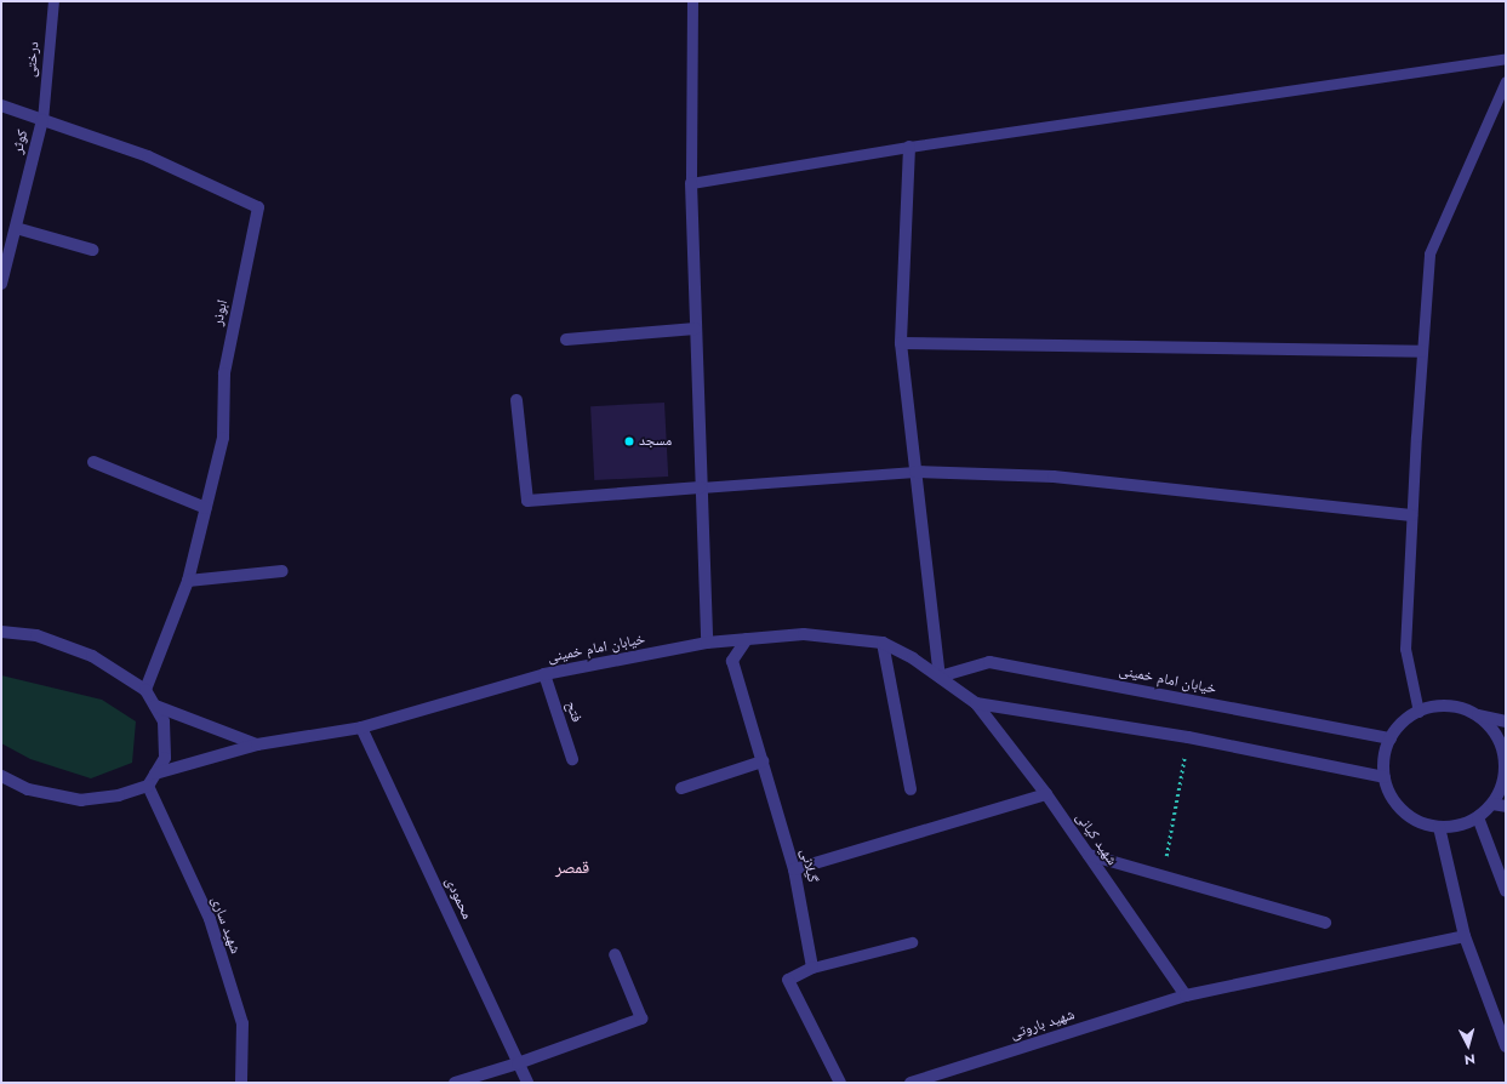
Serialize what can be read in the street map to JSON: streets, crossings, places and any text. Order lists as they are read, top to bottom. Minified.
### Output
{"streets":{"street":["کوثر","ابوذر","خیابان امام خمینی","فتح","شهید کیانی","گیلانی","محمودی","شهید ساری","شهید باروتی"],"lane":["درختی"]},"crossings":[["درختی","کوثر"],["درختی","ابوذر"],["کوثر","ابوذر"],["خیابان امام خمینی","فتح"],["خیابان امام خمینی","شهید کیانی"],["خیابان امام خمینی","گیلانی"],["خیابان امام خمینی","محمودی"],["شهید کیانی","شهید باروتی"]],"districts":["قمصر"],"places":["مسجد"],"north":"bottom"}
